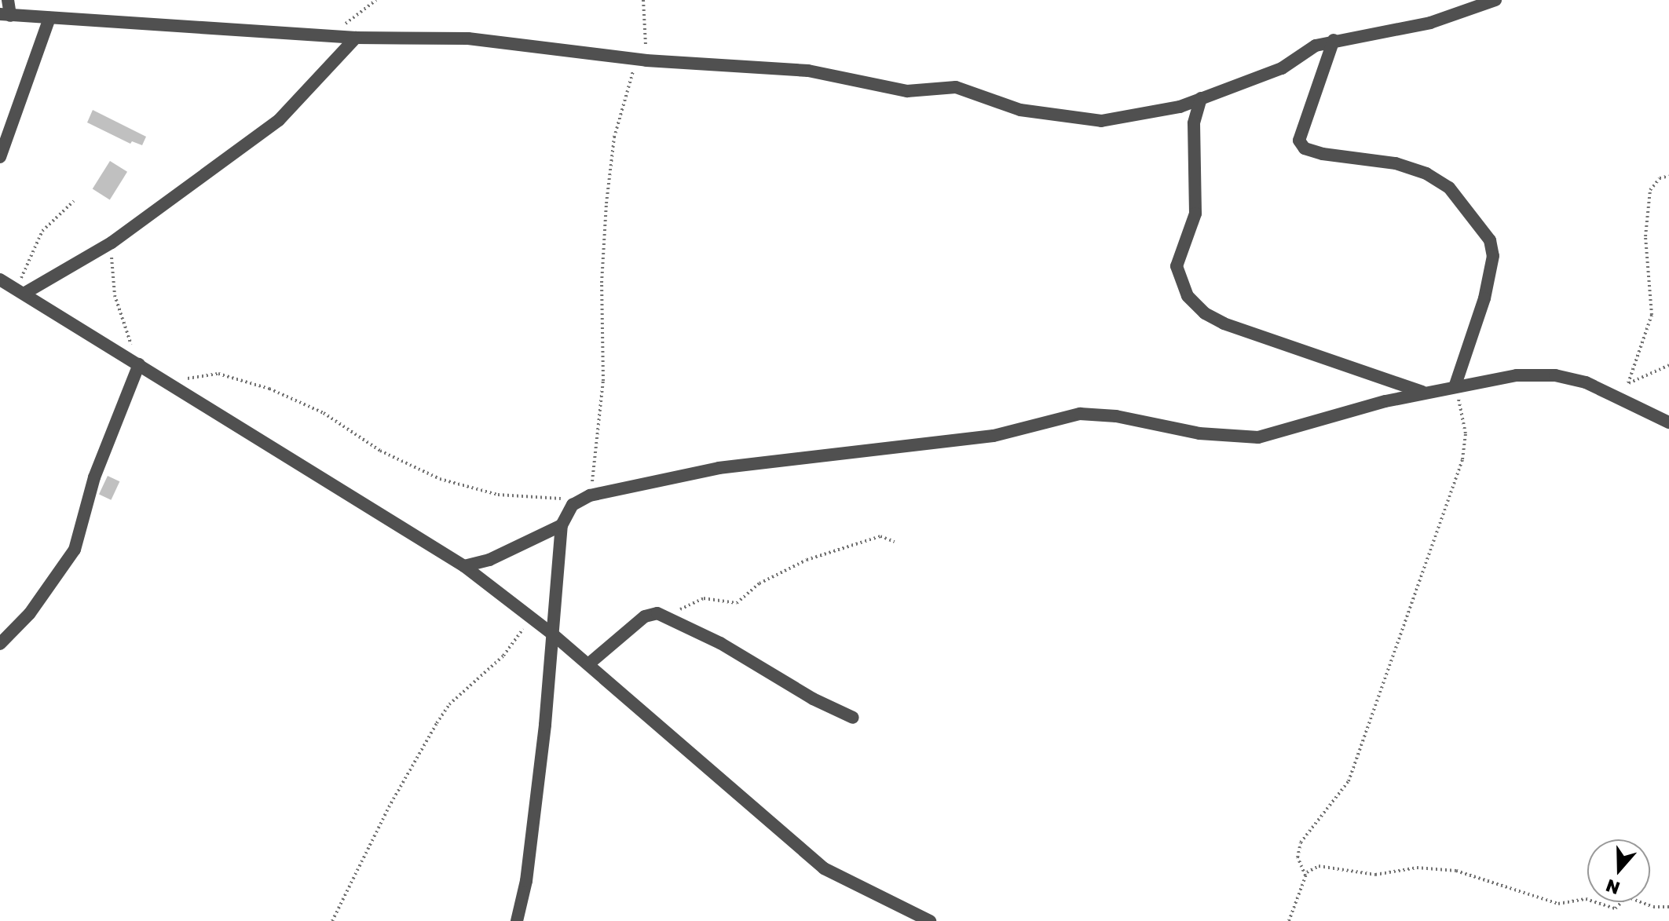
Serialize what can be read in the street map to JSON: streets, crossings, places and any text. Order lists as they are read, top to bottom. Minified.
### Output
{"north":"bottom"}
